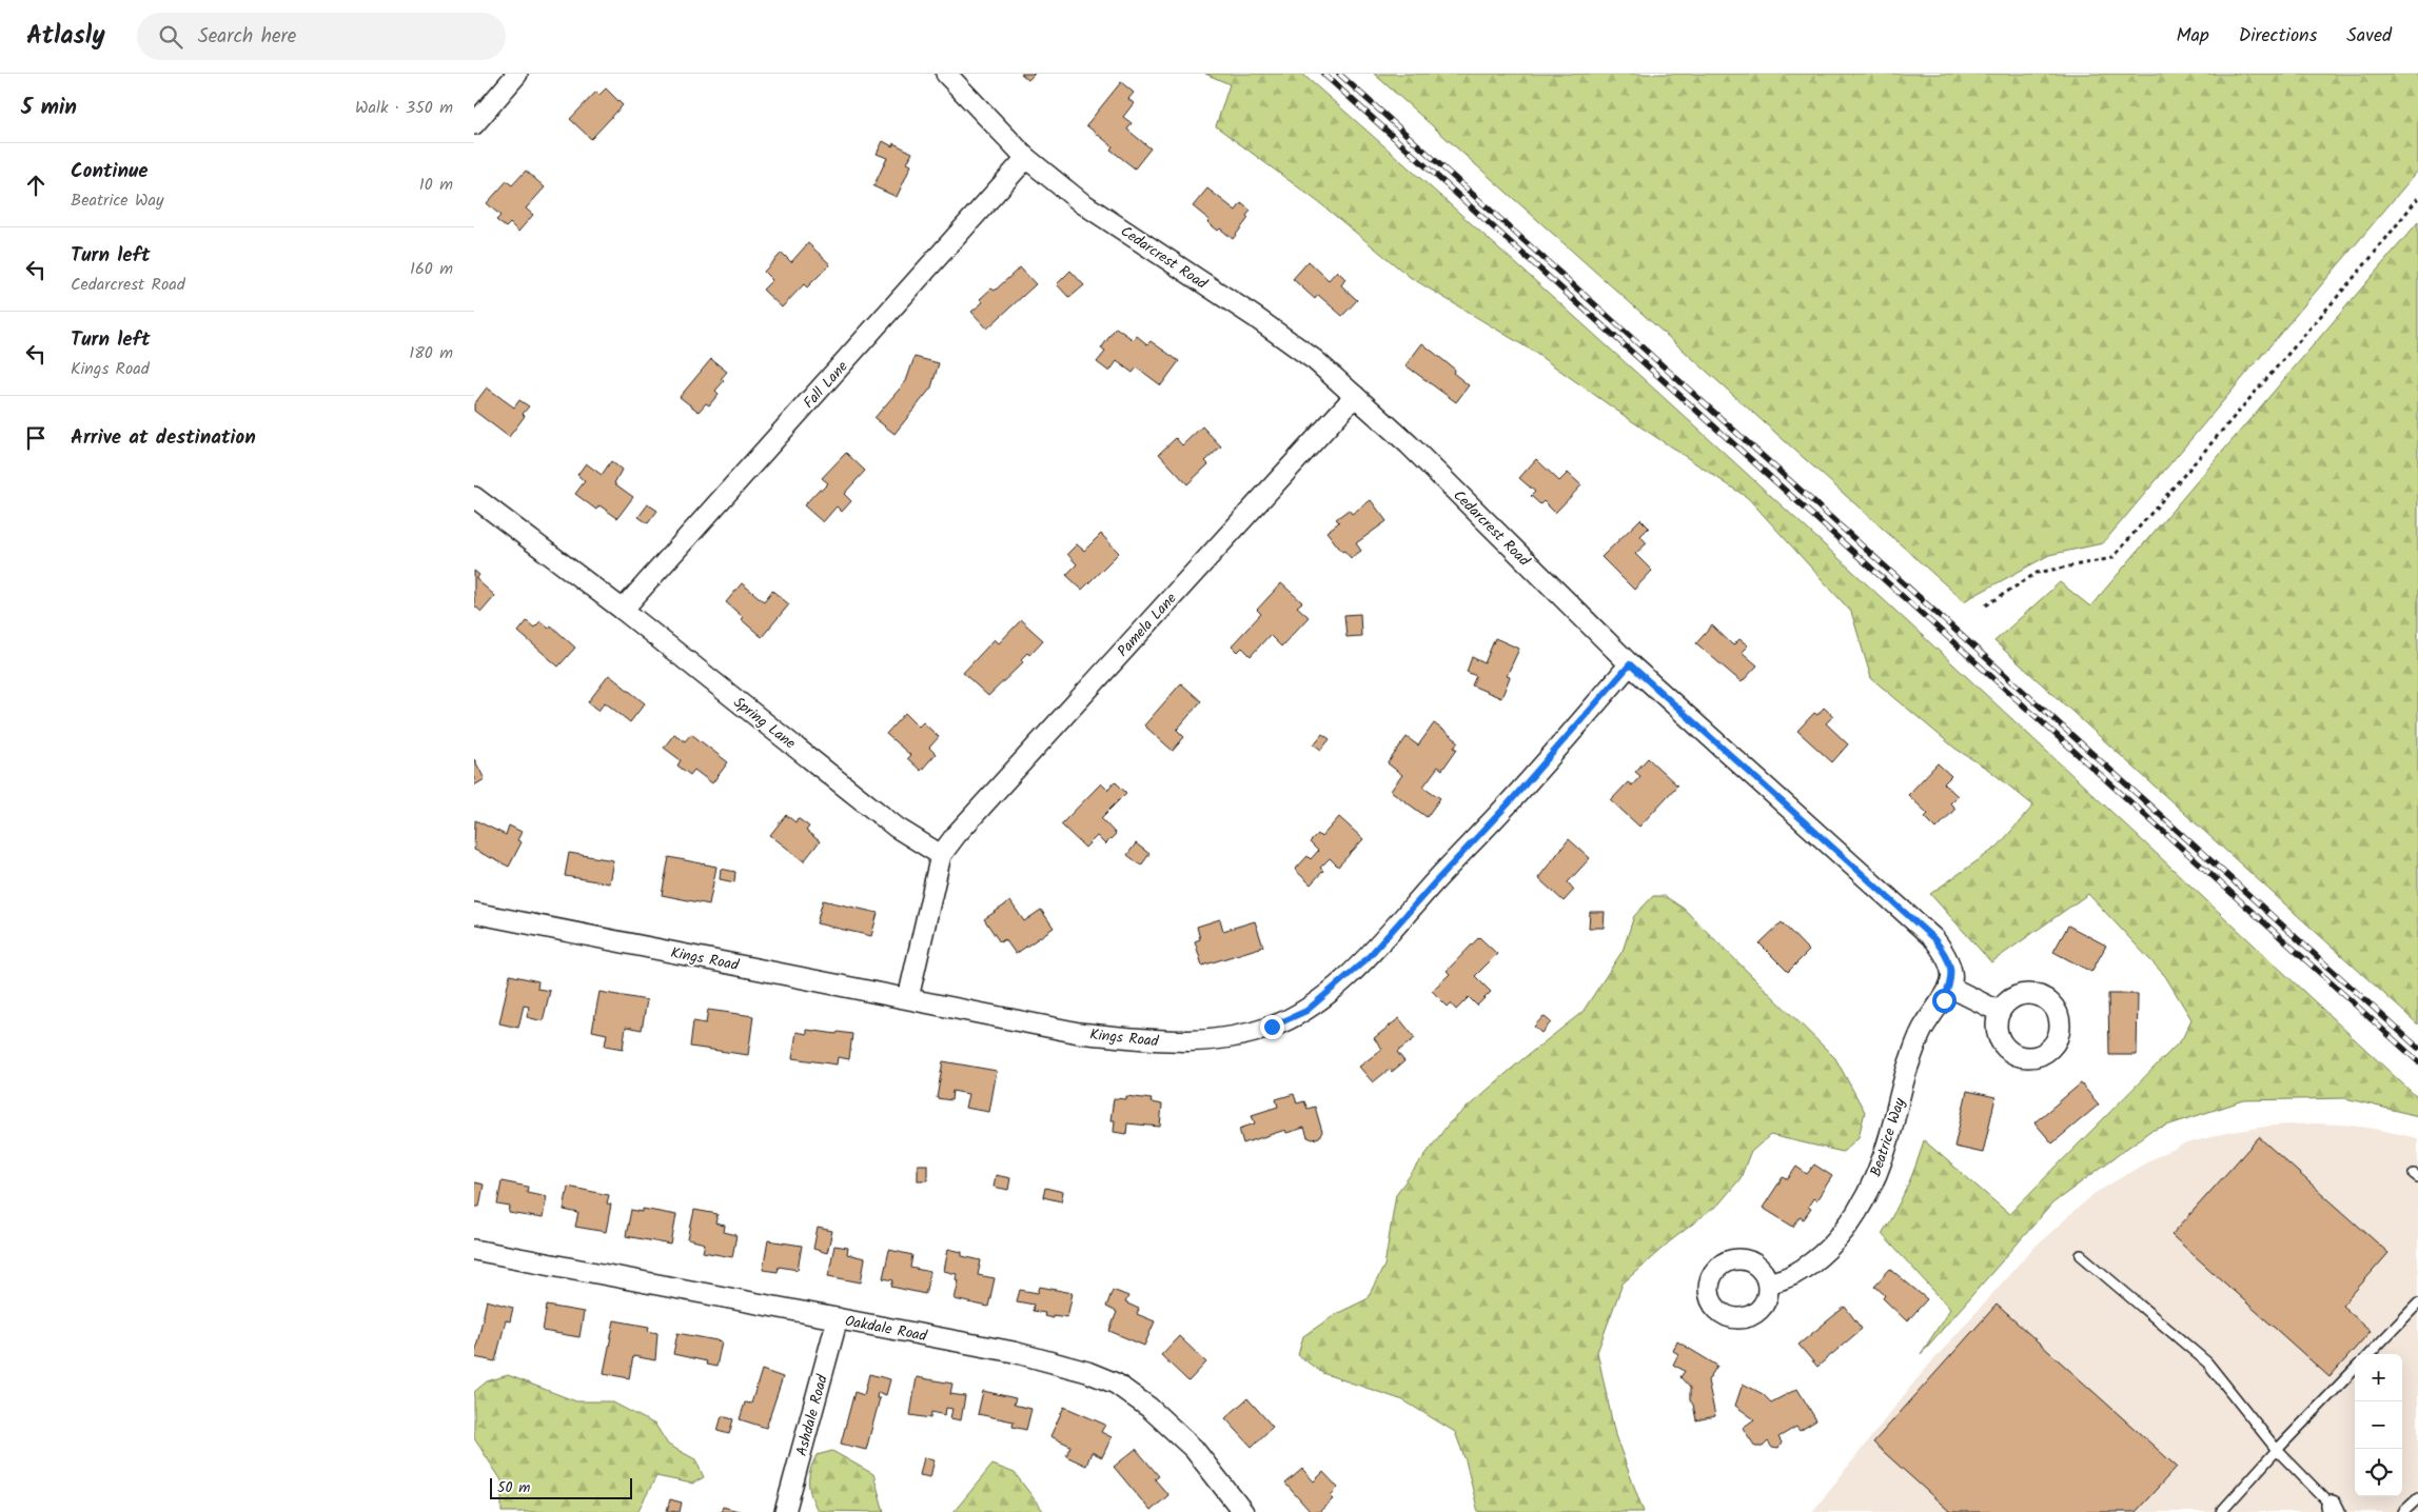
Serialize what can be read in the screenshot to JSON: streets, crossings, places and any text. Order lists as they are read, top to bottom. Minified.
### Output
{"streets":{"street":["Cedarcrest Road","Fall Lane","Pamela Lane","Spring Lane","Kings Road","Beatrice Way","Oakdale Road","Ashdale Road"]},"crossings":[["Cedarcrest Road","Fall Lane"],["Cedarcrest Road","Pamela Lane"],["Cedarcrest Road","Kings Road"],["Cedarcrest Road","Beatrice Way"],["Fall Lane","Spring Lane"],["Pamela Lane","Spring Lane"],["Oakdale Road","Ashdale Road"]],"scale_bar":"50 m","page":{"header":"Atlasly","search":"Search here","nav":["Map","Directions","Saved"],"heading":["5 min","Walk · 350 m"],"list":[["Continue","Beatrice Way","10 m"],["Turn left","Cedarcrest Road","160 m"],["Turn left","Kings Road","180 m"],"Arrive at destination"],"map_buttons":["+","−"],"scale":"50 m"}}
